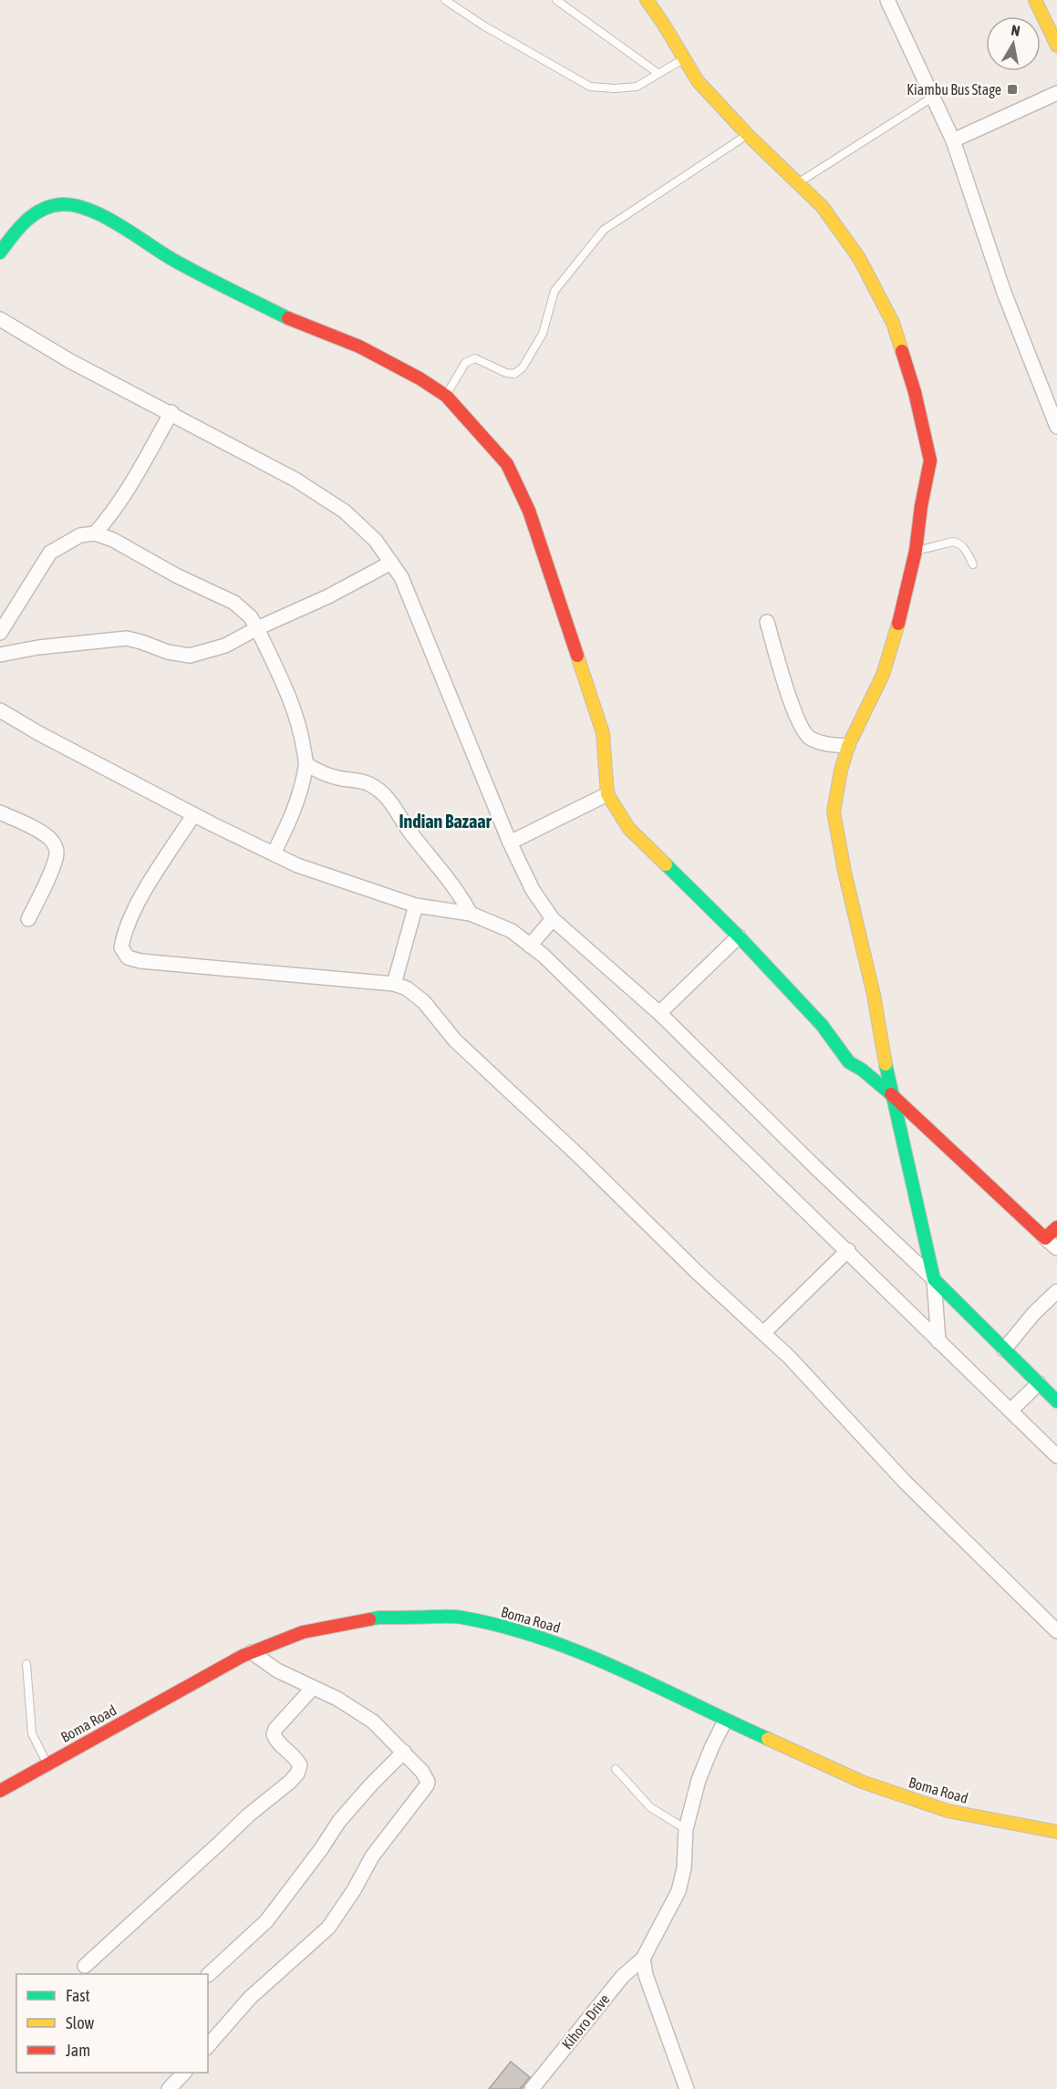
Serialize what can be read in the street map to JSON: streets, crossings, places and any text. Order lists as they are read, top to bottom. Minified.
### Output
{"streets":{"main road":["Boma Road"],"street":["Kihoro Drive"]},"districts":["Indian Bazaar"],"places":{"transit":["Kiambu Bus Stage"]},"legend":["Fast","Slow","Jam"],"north":"top"}
